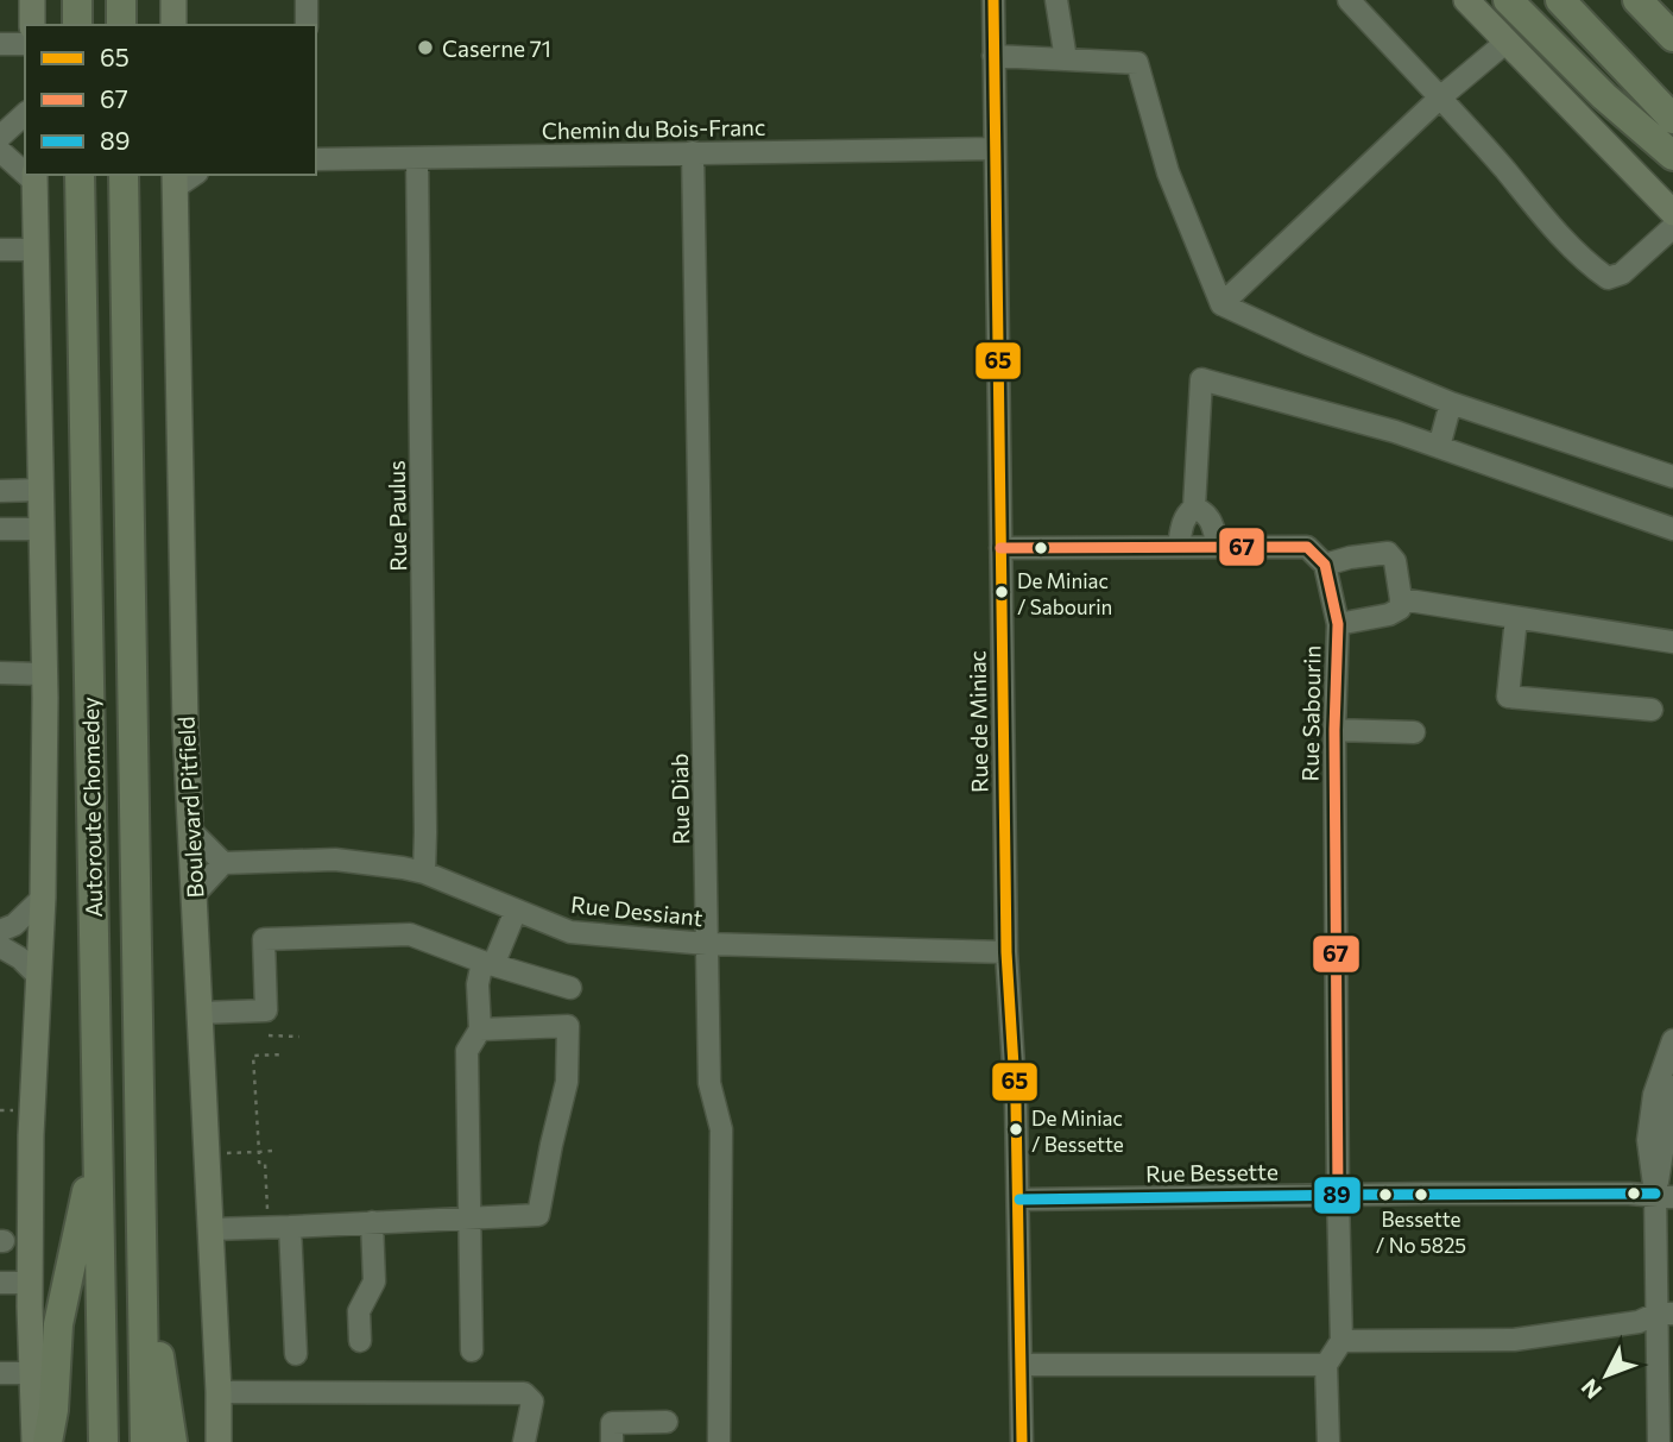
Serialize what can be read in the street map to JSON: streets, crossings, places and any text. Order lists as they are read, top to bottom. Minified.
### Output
{"streets":{"highway":["Autoroute Chomedey"],"main road":["Boulevard Pitfield"],"street":["Chemin du Bois-Franc","Rue Paulus","Rue Sabourin","Rue de Miniac","Rue Diab","Rue Dessiant","Rue Bessette"]},"crossings":[["Chemin du Bois-Franc","Rue Paulus"],["Chemin du Bois-Franc","Rue de Miniac"],["Chemin du Bois-Franc","Rue Diab"],["Rue Paulus","Rue Dessiant"],["Rue Sabourin","Rue Bessette"],["Rue de Miniac","Rue Dessiant"],["Rue de Miniac","Rue Bessette"],["Rue Diab","Rue Dessiant"]],"places":["Caserne 71","De Miniac / Sabourin","De Miniac / Bessette","Bessette / No 5825"],"lines":["transit line 65","transit line 67","transit line 89"],"legend":["65","67","89"],"north":"bottom left"}
